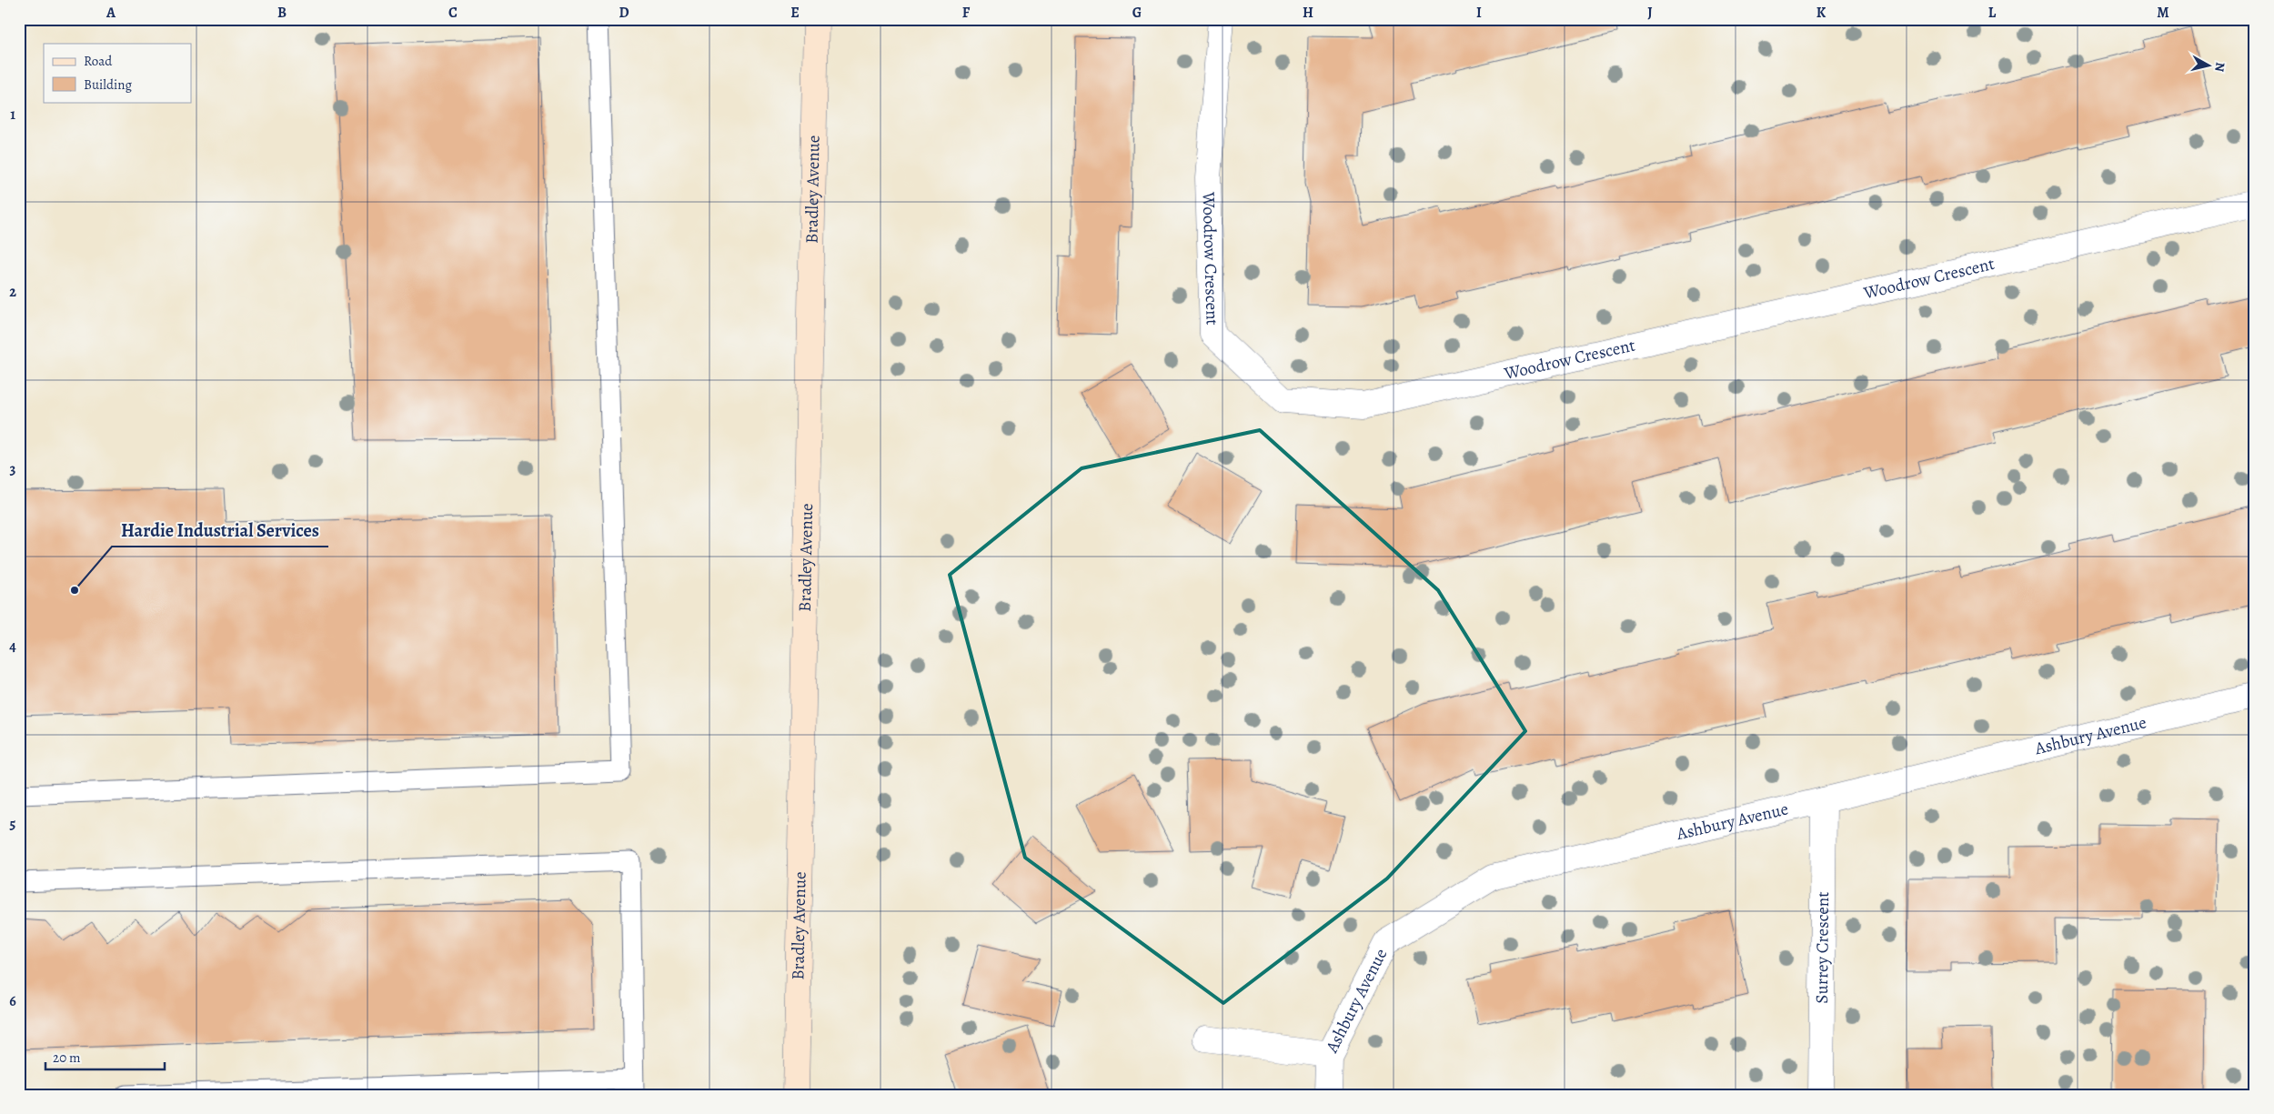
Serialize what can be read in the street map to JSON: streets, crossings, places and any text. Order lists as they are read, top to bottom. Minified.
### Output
{"streets":{"main road":["Bradley Avenue"],"street":["Woodrow Crescent","Ashbury Avenue","Surrey Crescent"]},"crossings":[["Ashbury Avenue","Surrey Crescent"]],"places":["Hardie Industrial Services"],"legend":["Road","Building"],"scale_bar":"20 m","north":"right","grid":{"columns":["A","B","C","D","E","F","G","H","I","J","K","L","M"],"rows":["1","2","3","4","5","6"]}}
